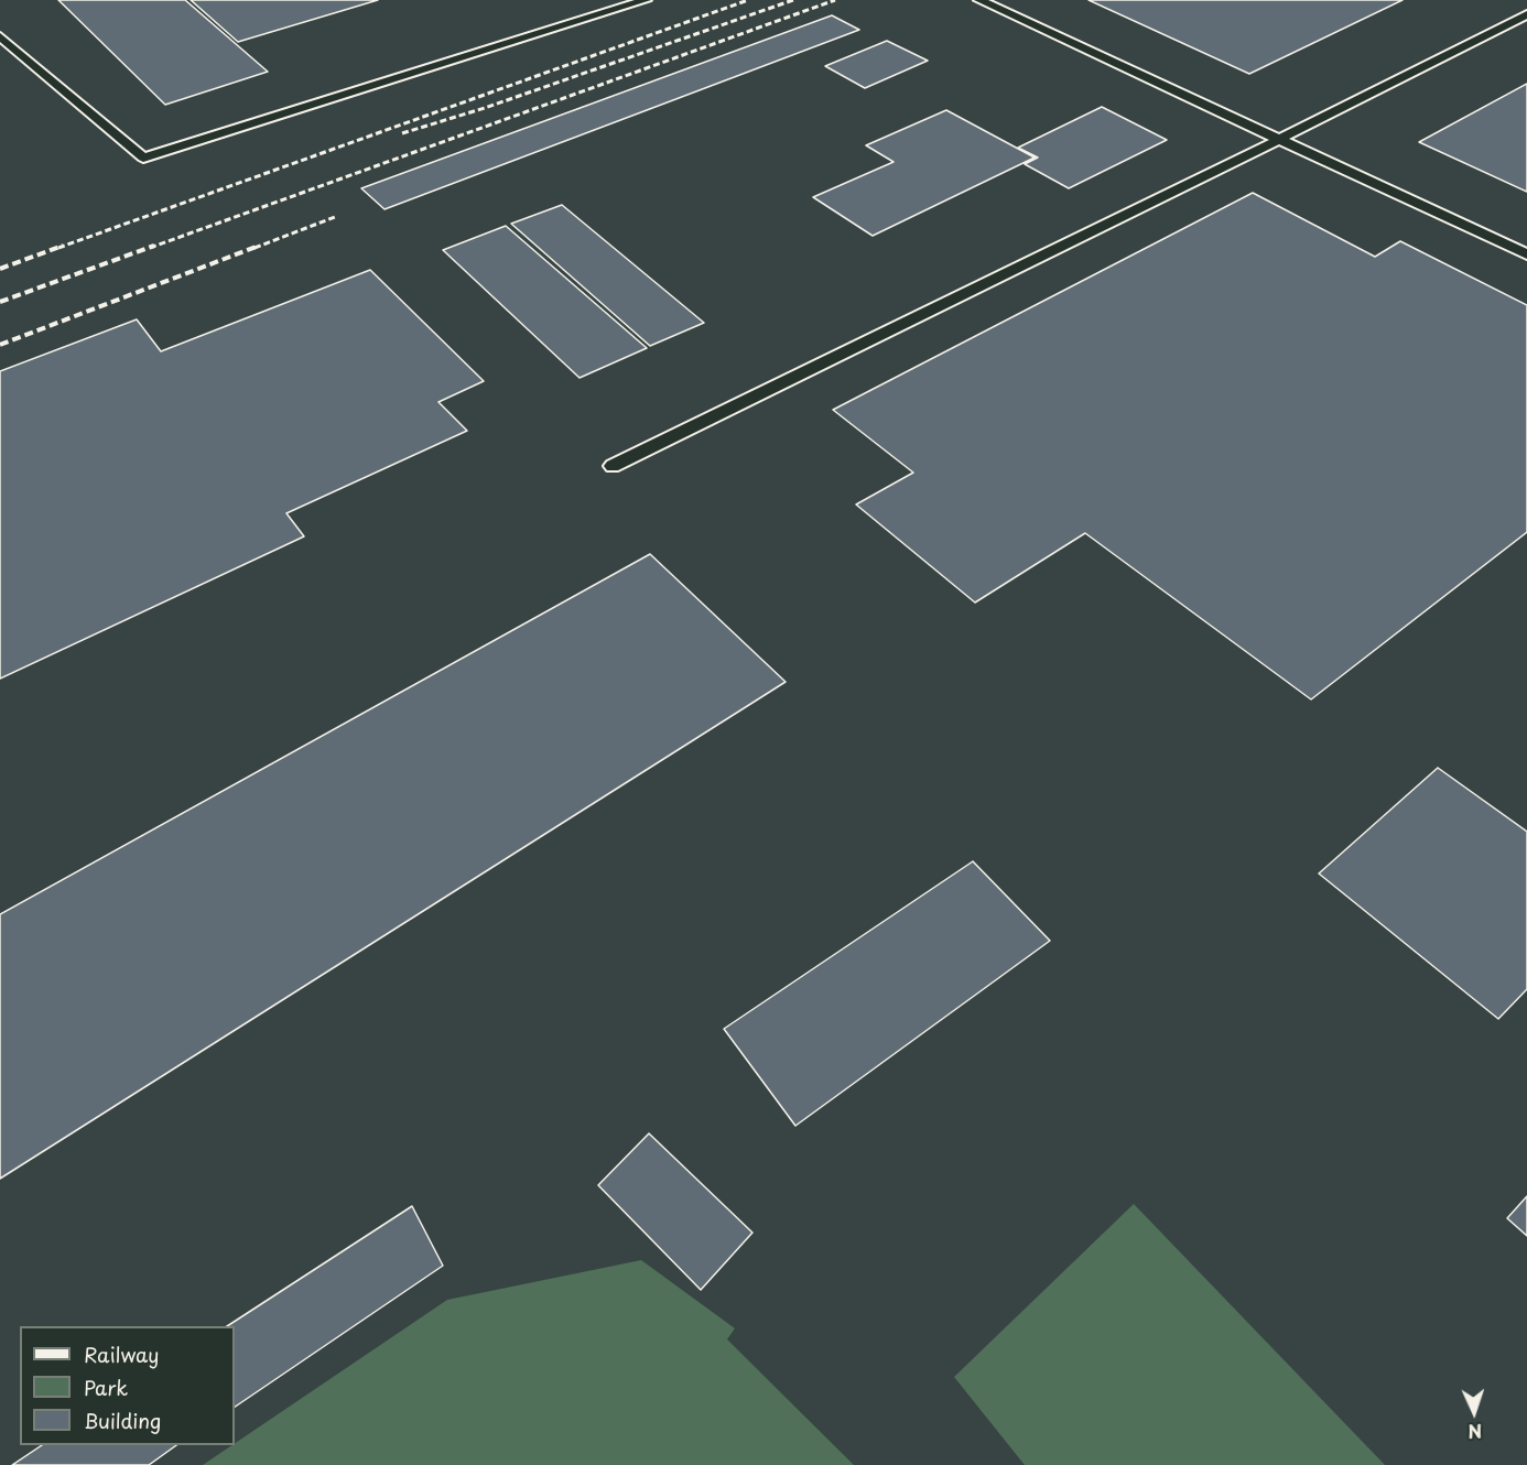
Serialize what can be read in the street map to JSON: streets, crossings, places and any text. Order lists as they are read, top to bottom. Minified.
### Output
{"legend":["Railway","Park","Building"],"north":"bottom"}
